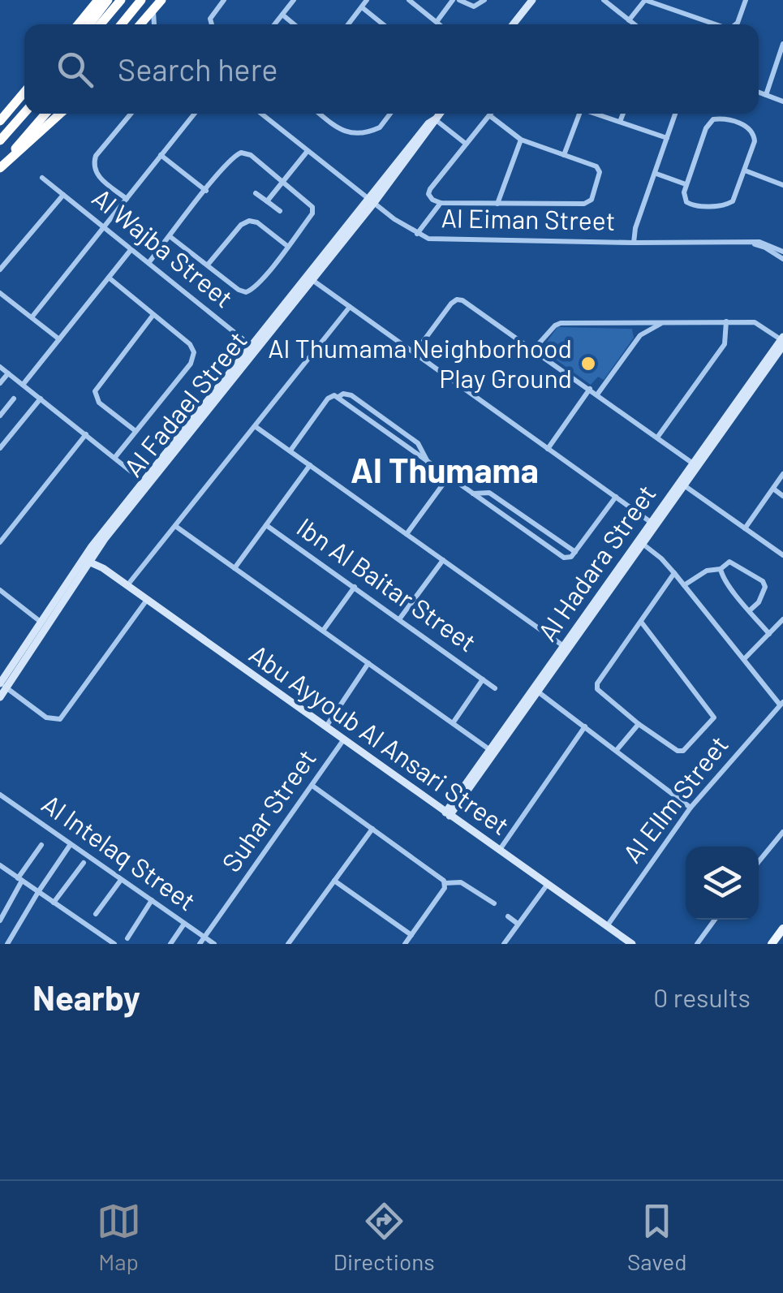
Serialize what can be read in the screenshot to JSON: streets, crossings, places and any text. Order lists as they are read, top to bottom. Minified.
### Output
{"streets":{"street":["Al Eiman Street","Al Wajba Street","Al Fadael Street","Al Hadara Street","Ibn Al Baitar Street","Abu Ayyoub Al Ansari Street","Al Ellm Street","Suhar Street","Al Intelaq Street"]},"crossings":[["Al Eiman Street","Al Fadael Street"],["Al Wajba Street","Al Fadael Street"],["Al Fadael Street","Abu Ayyoub Al Ansari Street"],["Al Hadara Street","Abu Ayyoub Al Ansari Street"],["Abu Ayyoub Al Ansari Street","Al Ellm Street"],["Abu Ayyoub Al Ansari Street","Suhar Street"],["Suhar Street","Al Intelaq Street"]],"districts":["Al Thumama"],"places":["Al Thumama Neighborhood Play Ground"],"page":{"search":"Search here","heading":["Nearby","0 results"],"nav":["Map","Directions","Saved"]}}
